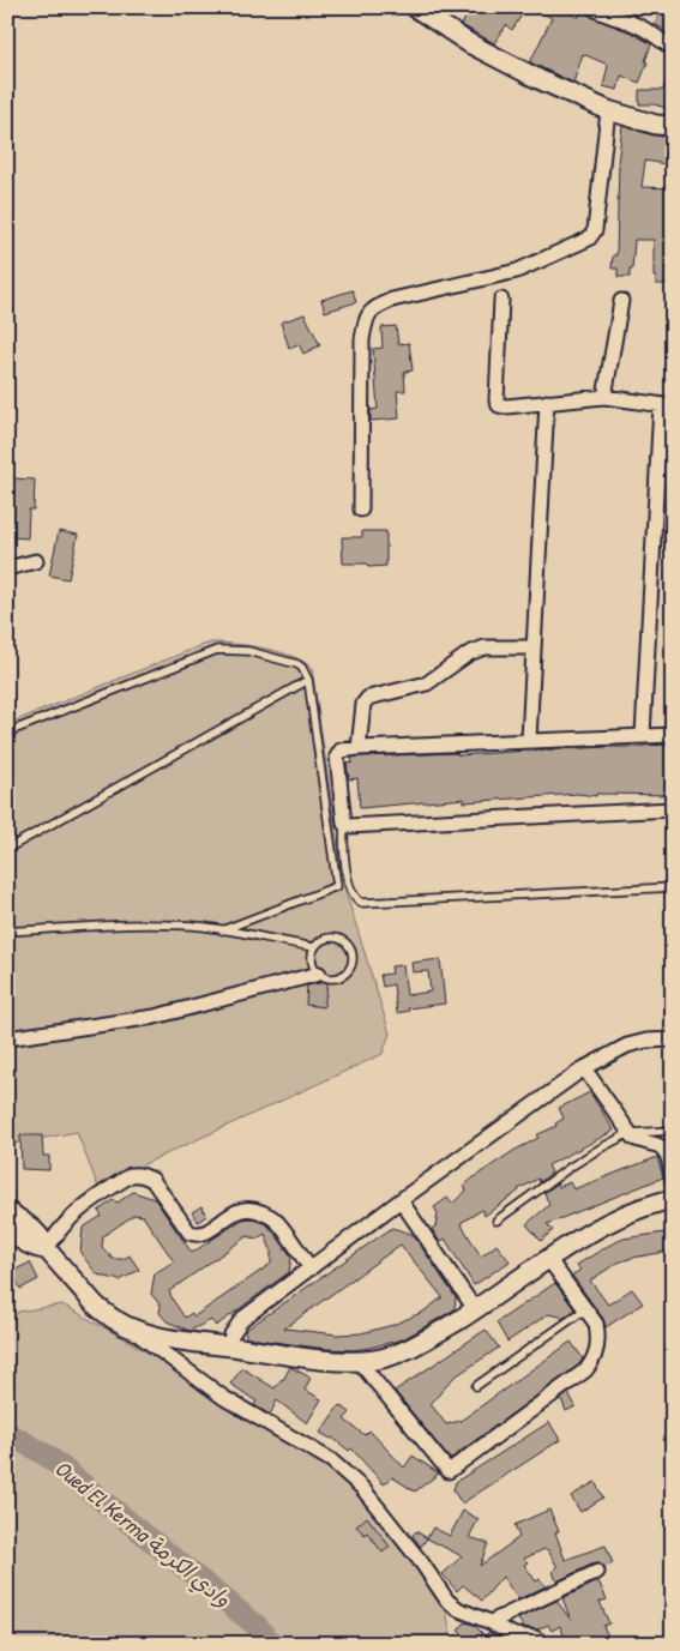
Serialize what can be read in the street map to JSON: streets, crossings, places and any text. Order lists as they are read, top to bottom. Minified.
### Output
{"water":["Oued El Kerma وادي الكرمة"]}
